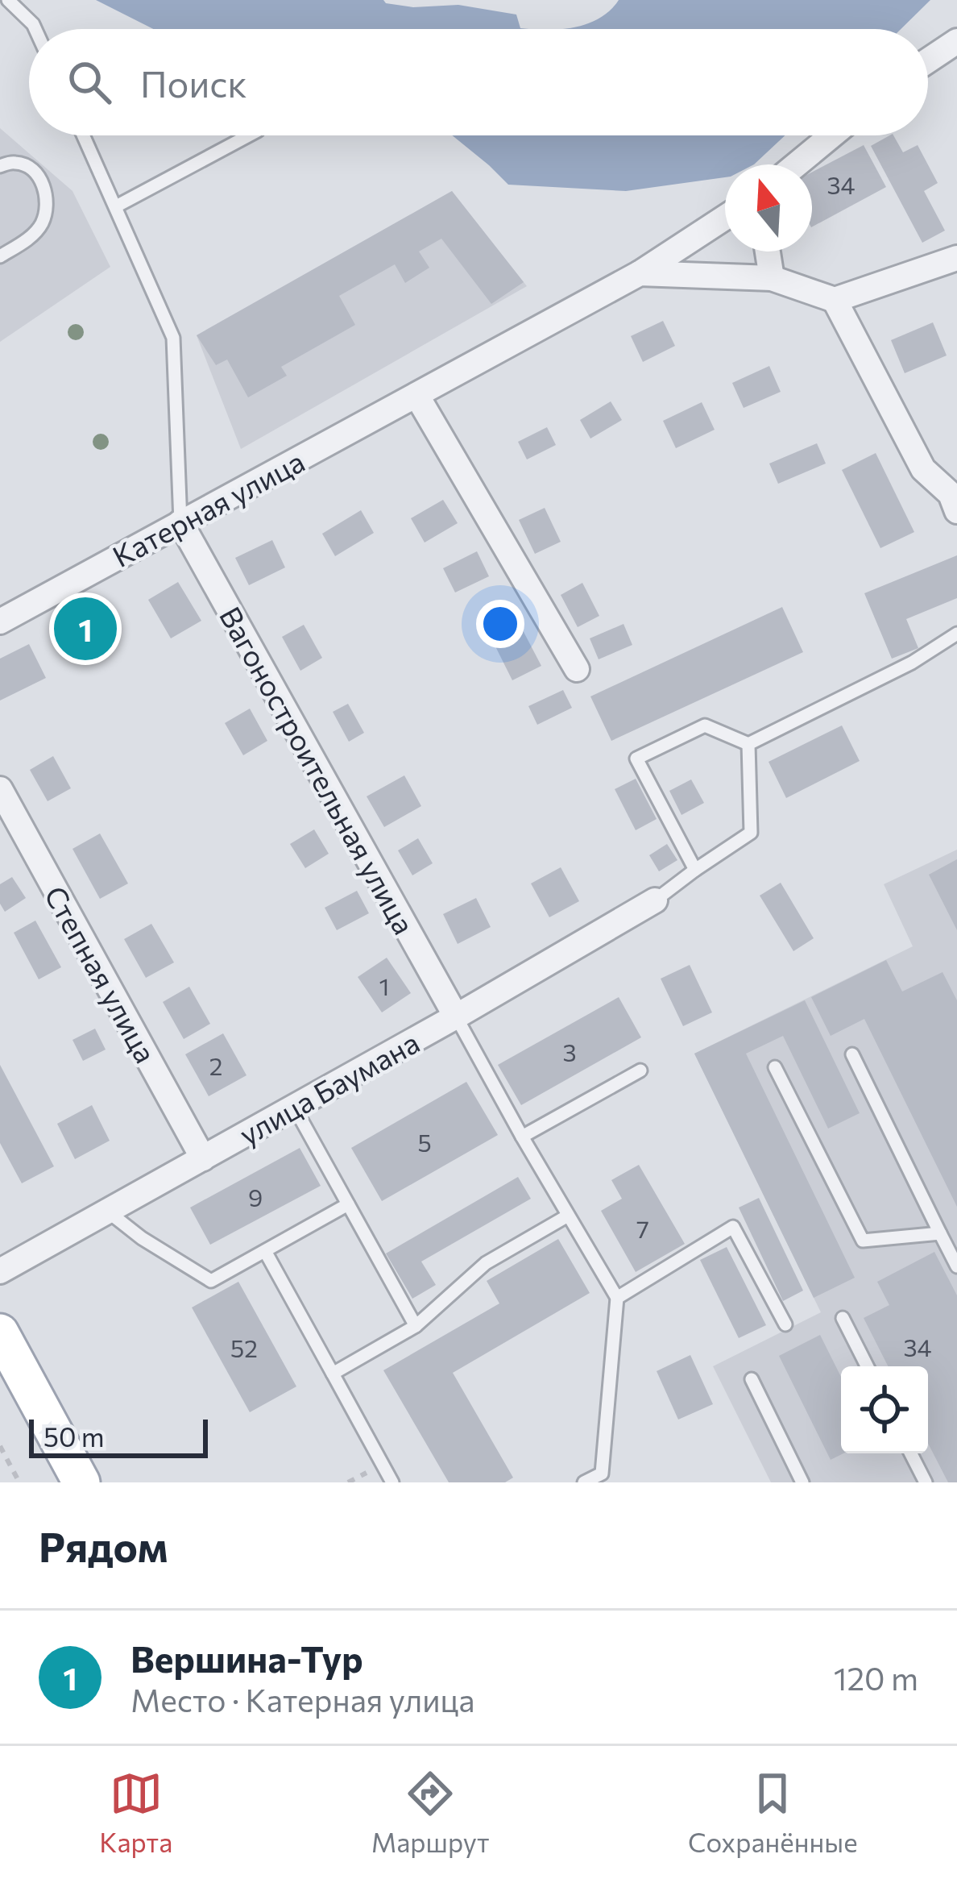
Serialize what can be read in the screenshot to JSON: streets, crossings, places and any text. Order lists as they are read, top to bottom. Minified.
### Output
{"streets":{"street":["Катерная улица","Вагоностроительная улица","Степная улица","улица Баумана"]},"crossings":[["Катерная улица","Вагоностроительная улица"],["Вагоностроительная улица","улица Баумана"],["Степная улица","улица Баумана"]],"house_numbers":["34","1","3","2","5","9","7","34","52"],"scale_bar":"50 m","north":"top","page":{"search":"Поиск","pins":"1","scale":"50 m","heading":"Рядом","list":[{"mark":"1","name":"Вершина-Тур","note":"Место · Катерная улица","value":"120 m"}],"nav":["Карта","Маршрут","Сохранённые"]}}
